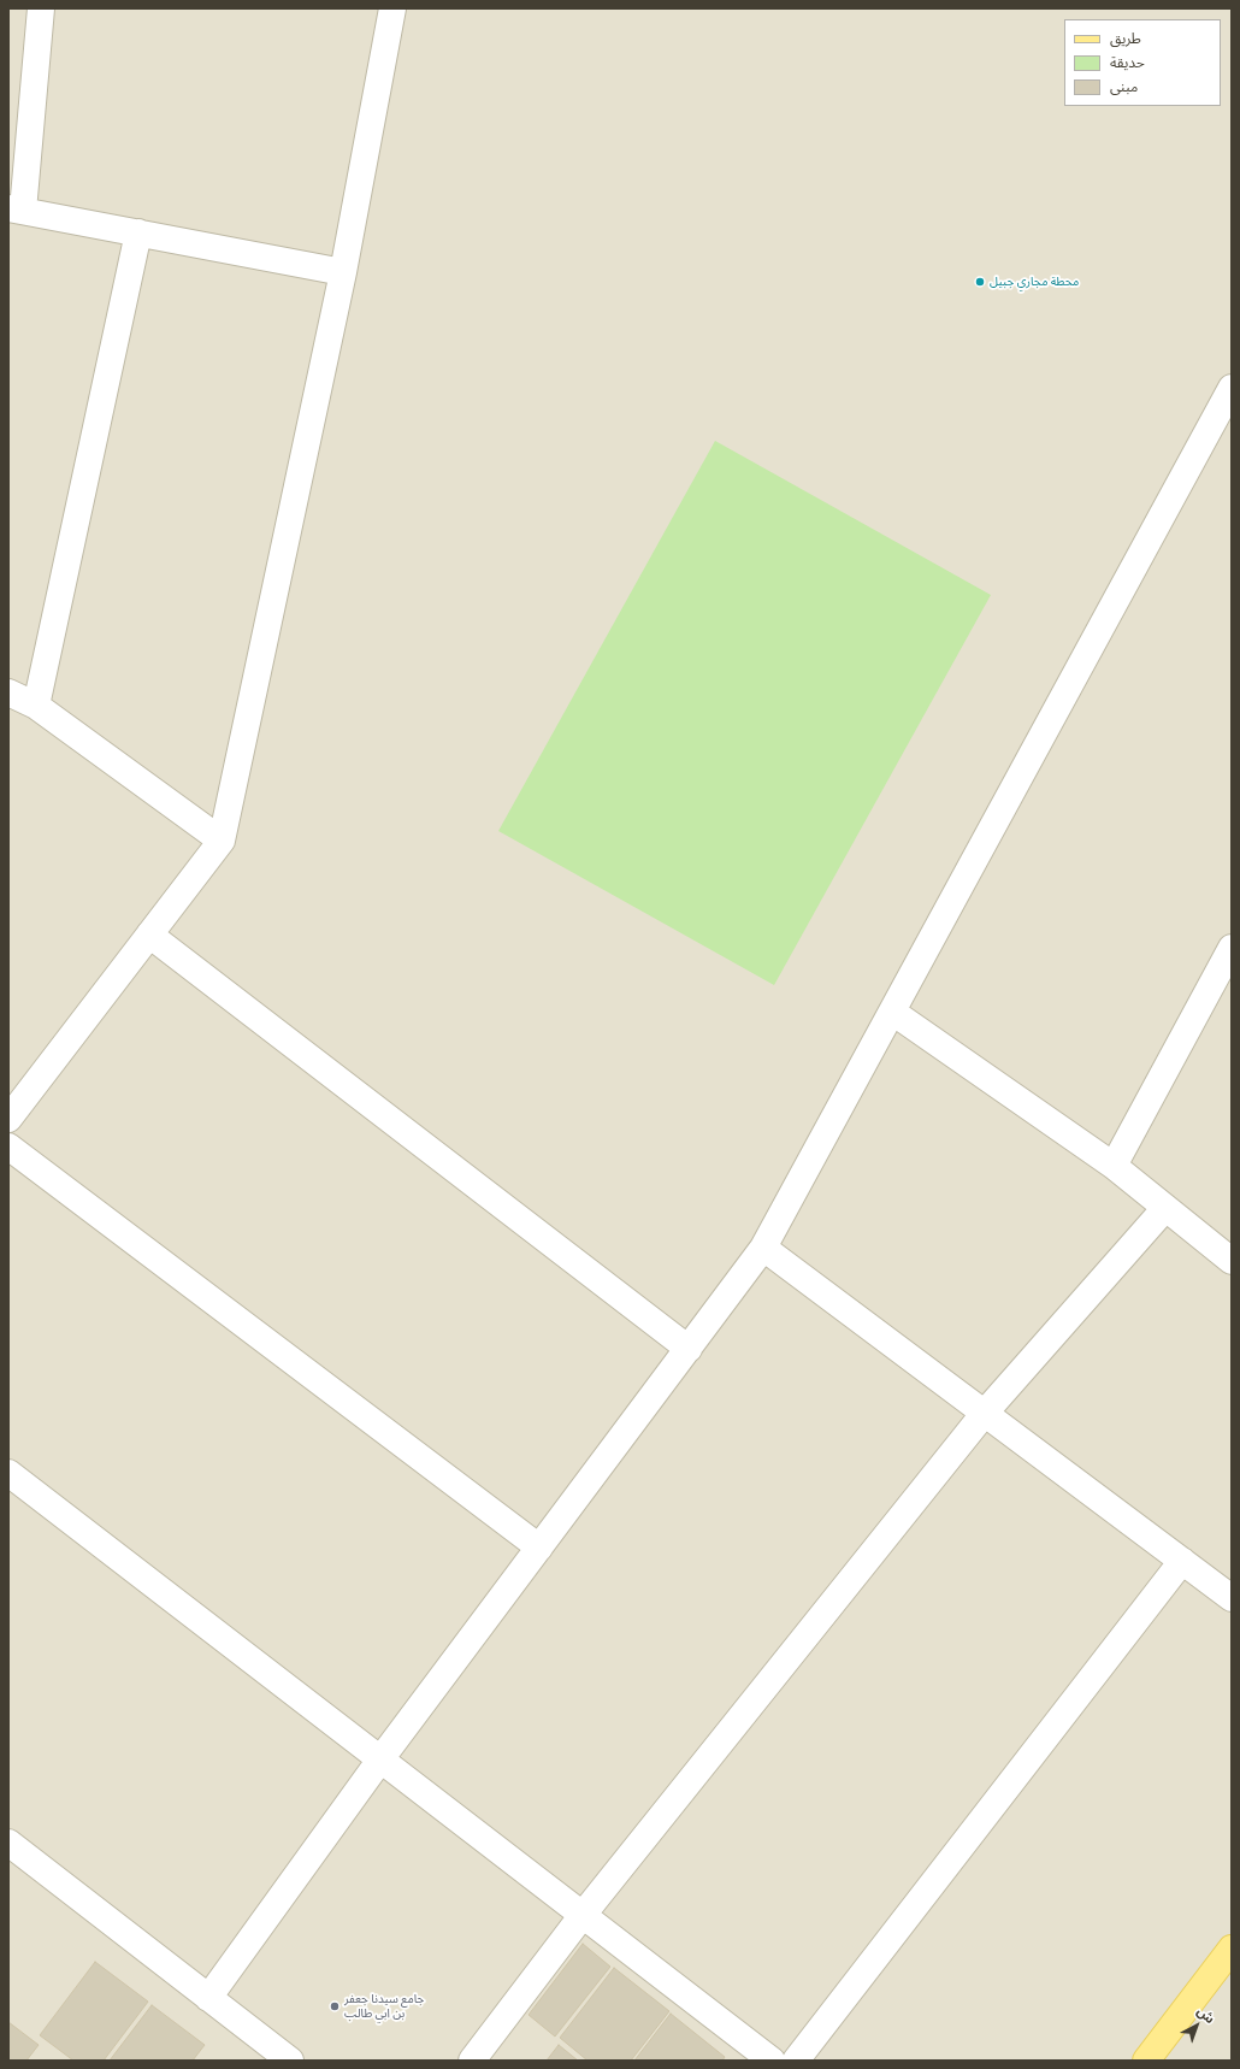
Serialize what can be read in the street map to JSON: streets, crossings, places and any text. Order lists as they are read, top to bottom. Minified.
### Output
{"places":["محطة مجاري جبيل","جامع سيدنا جعفر بن ابي طالب"],"legend":["طريق","حديقة","مبنى"],"north":"top right"}
